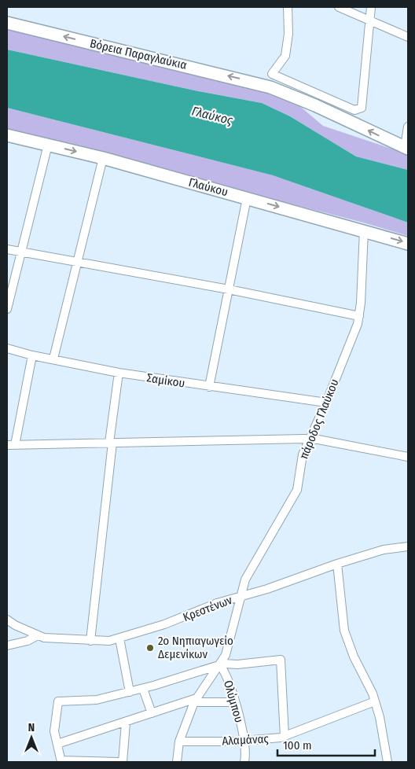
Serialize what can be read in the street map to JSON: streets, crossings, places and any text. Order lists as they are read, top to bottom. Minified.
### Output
{"streets":{"main road":["Βόρεια Παραγλαύκια","Γλαύκου"],"street":["Σαμίκου","πάροδος Γλαύκου","Κρεστένων","Ολύμπου","Αλαμάνας"]},"crossings":[["Γλαύκου","πάροδος Γλαύκου"],["Σαμίκου","πάροδος Γλαύκου"],["πάροδος Γλαύκου","Κρεστένων"],["πάροδος Γλαύκου","Ολύμπου"],["πάροδος Γλαύκου","Αλαμάνας"],["Ολύμπου","Αλαμάνας"]],"one_way":["Βόρεια Παραγλαύκια","Γλαύκου"],"water":["Γλαύκος"],"places":["2ο Νηπιαγωγείο Δεμενίκων"],"scale_bar":"100 m","north":"top"}
